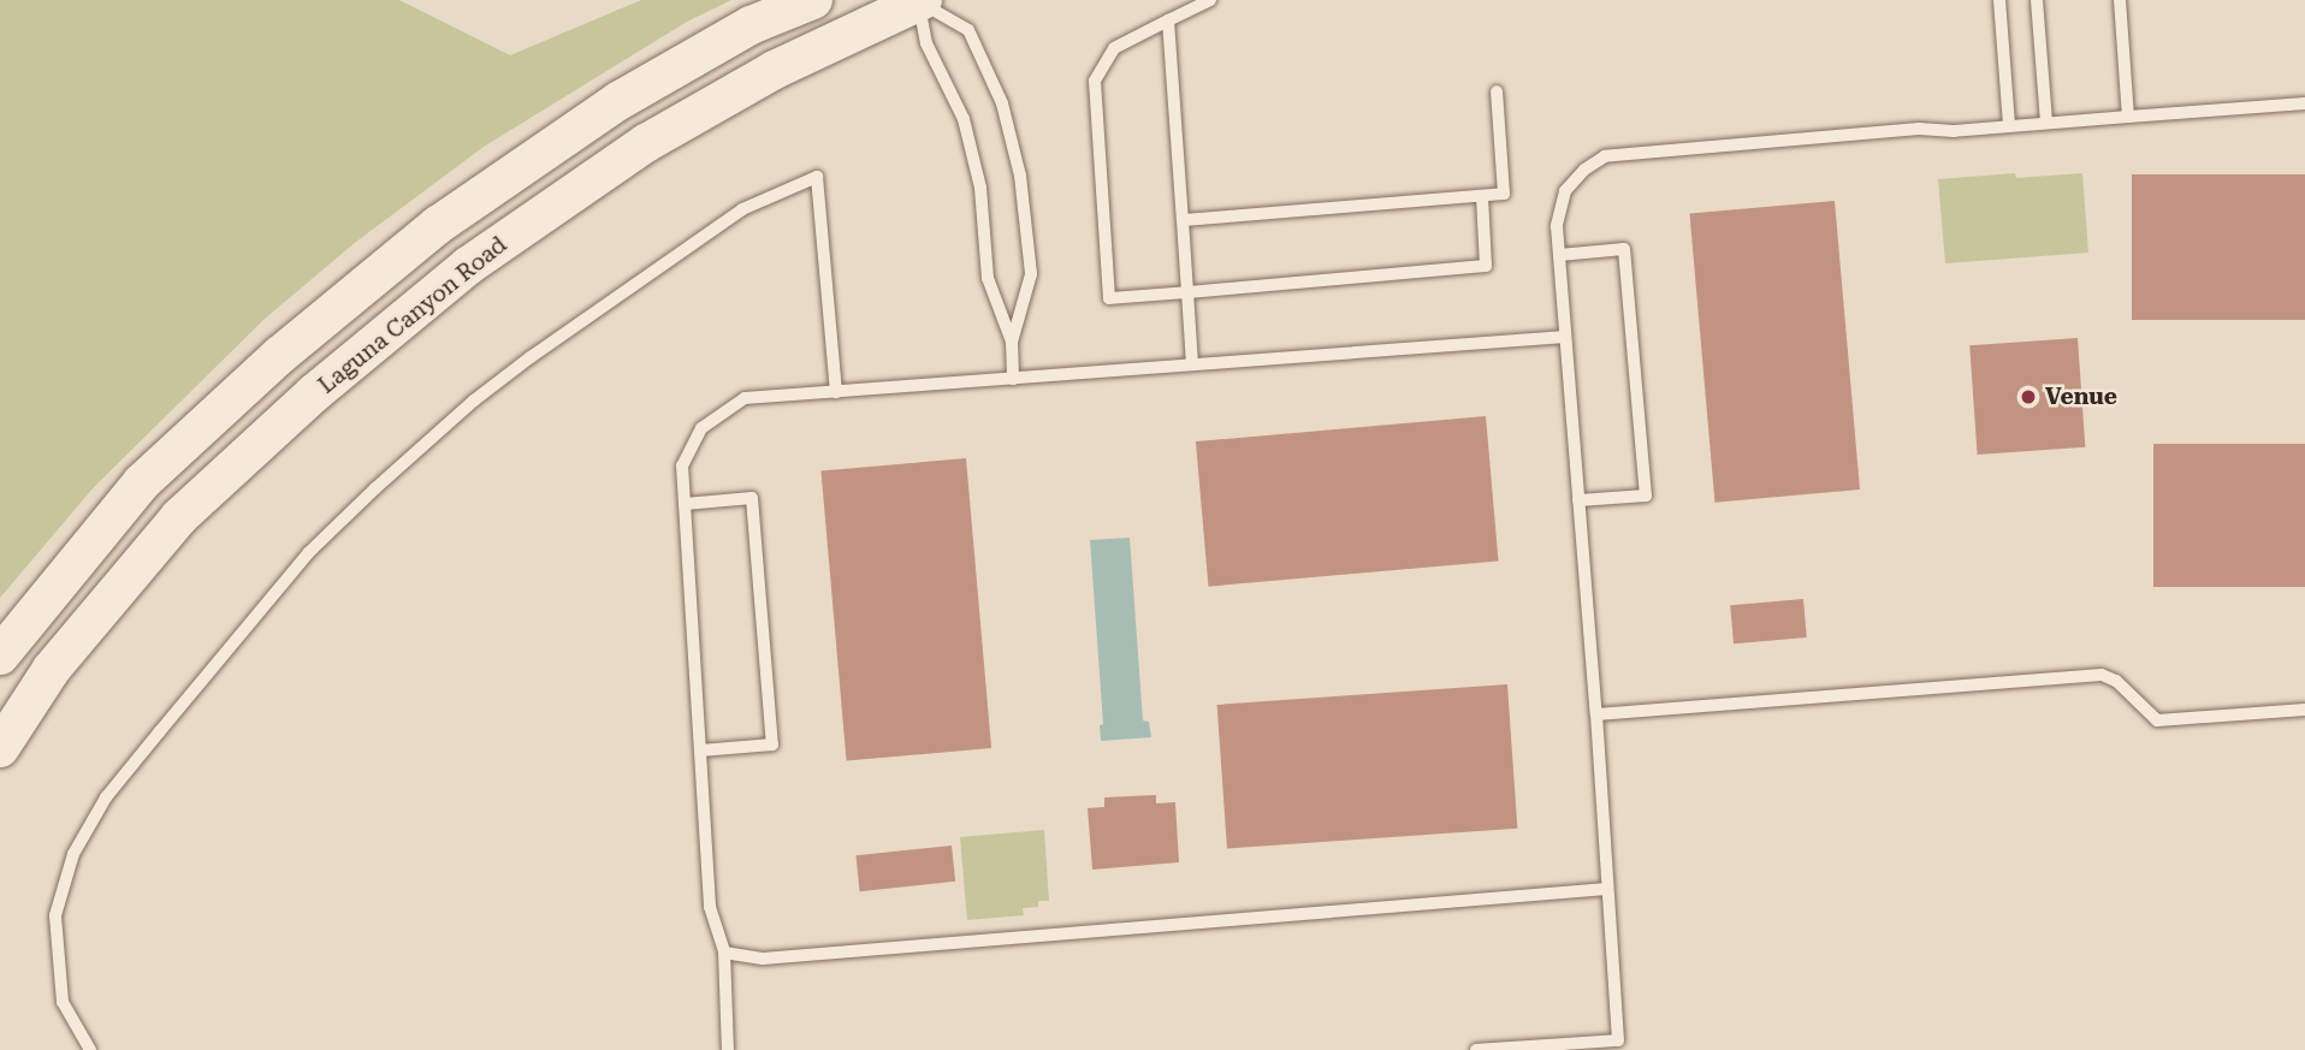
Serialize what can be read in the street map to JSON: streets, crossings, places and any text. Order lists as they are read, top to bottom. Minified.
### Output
{"streets":{"main road":["Laguna Canyon Road"]},"places":["Venue"]}
